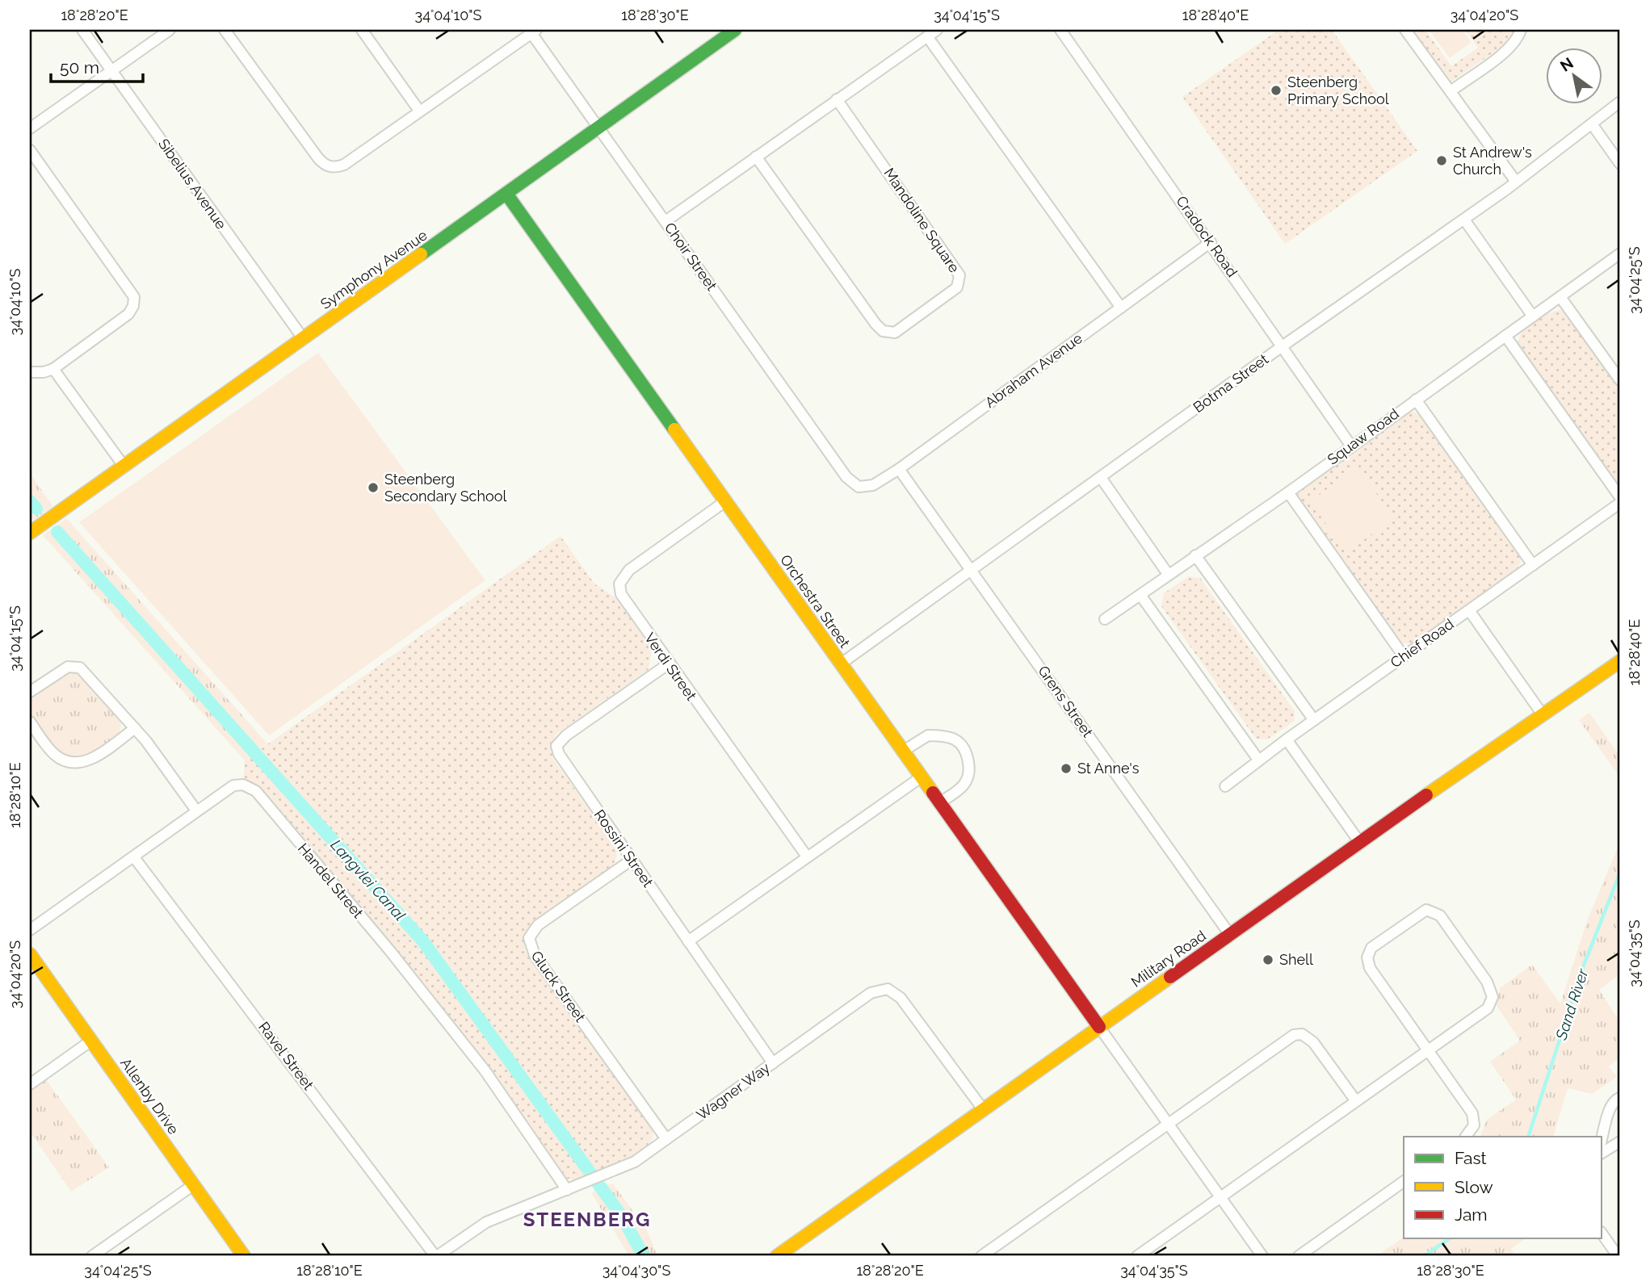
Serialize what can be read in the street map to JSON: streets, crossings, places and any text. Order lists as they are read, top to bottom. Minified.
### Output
{"streets":{"street":["Sibelius Avenue","Mandoline Square","Cradock Road","Choir Street","Symphony Avenue","Abraham Avenue","Botma Street","Squaw Road","Orchestra Street","Chief Road","Verdi Street","Grens Street","Rossini Street","Handel Street","Military Road","Gluck Street","Ravel Street","Wagner Way","Allenby Drive"]},"crossings":[["Sibelius Avenue","Symphony Avenue"],["Cradock Road","Abraham Avenue"],["Cradock Road","Botma Street"],["Cradock Road","Squaw Road"],["Choir Street","Symphony Avenue"],["Choir Street","Abraham Avenue"],["Symphony Avenue","Orchestra Street"],["Abraham Avenue","Grens Street"],["Botma Street","Orchestra Street"],["Botma Street","Grens Street"],["Orchestra Street","Verdi Street"],["Orchestra Street","Military Road"],["Verdi Street","Rossini Street"],["Grens Street","Military Road"],["Rossini Street","Gluck Street"],["Rossini Street","Wagner Way"],["Handel Street","Ravel Street"],["Handel Street","Wagner Way"],["Military Road","Wagner Way"],["Gluck Street","Wagner Way"],["Ravel Street","Wagner Way"]],"districts":["STEENBERG"],"water":["Langvlei Canal","Sand River"],"places":["Steenberg Primary School","St Andrew's Church","Steenberg Secondary School","St Anne's","Shell"],"legend":["Fast","Slow","Jam"],"scale_bar":"50 m","north":"top left","coordinates":["18°28'20\"E","34°04'10\"S","18°28'30\"E","34°04'15\"S","18°28'40\"E","34°04'20\"S","34°04'25\"S","18°28'10\"E","34°04'35\"S","34°04'30\"S"]}
